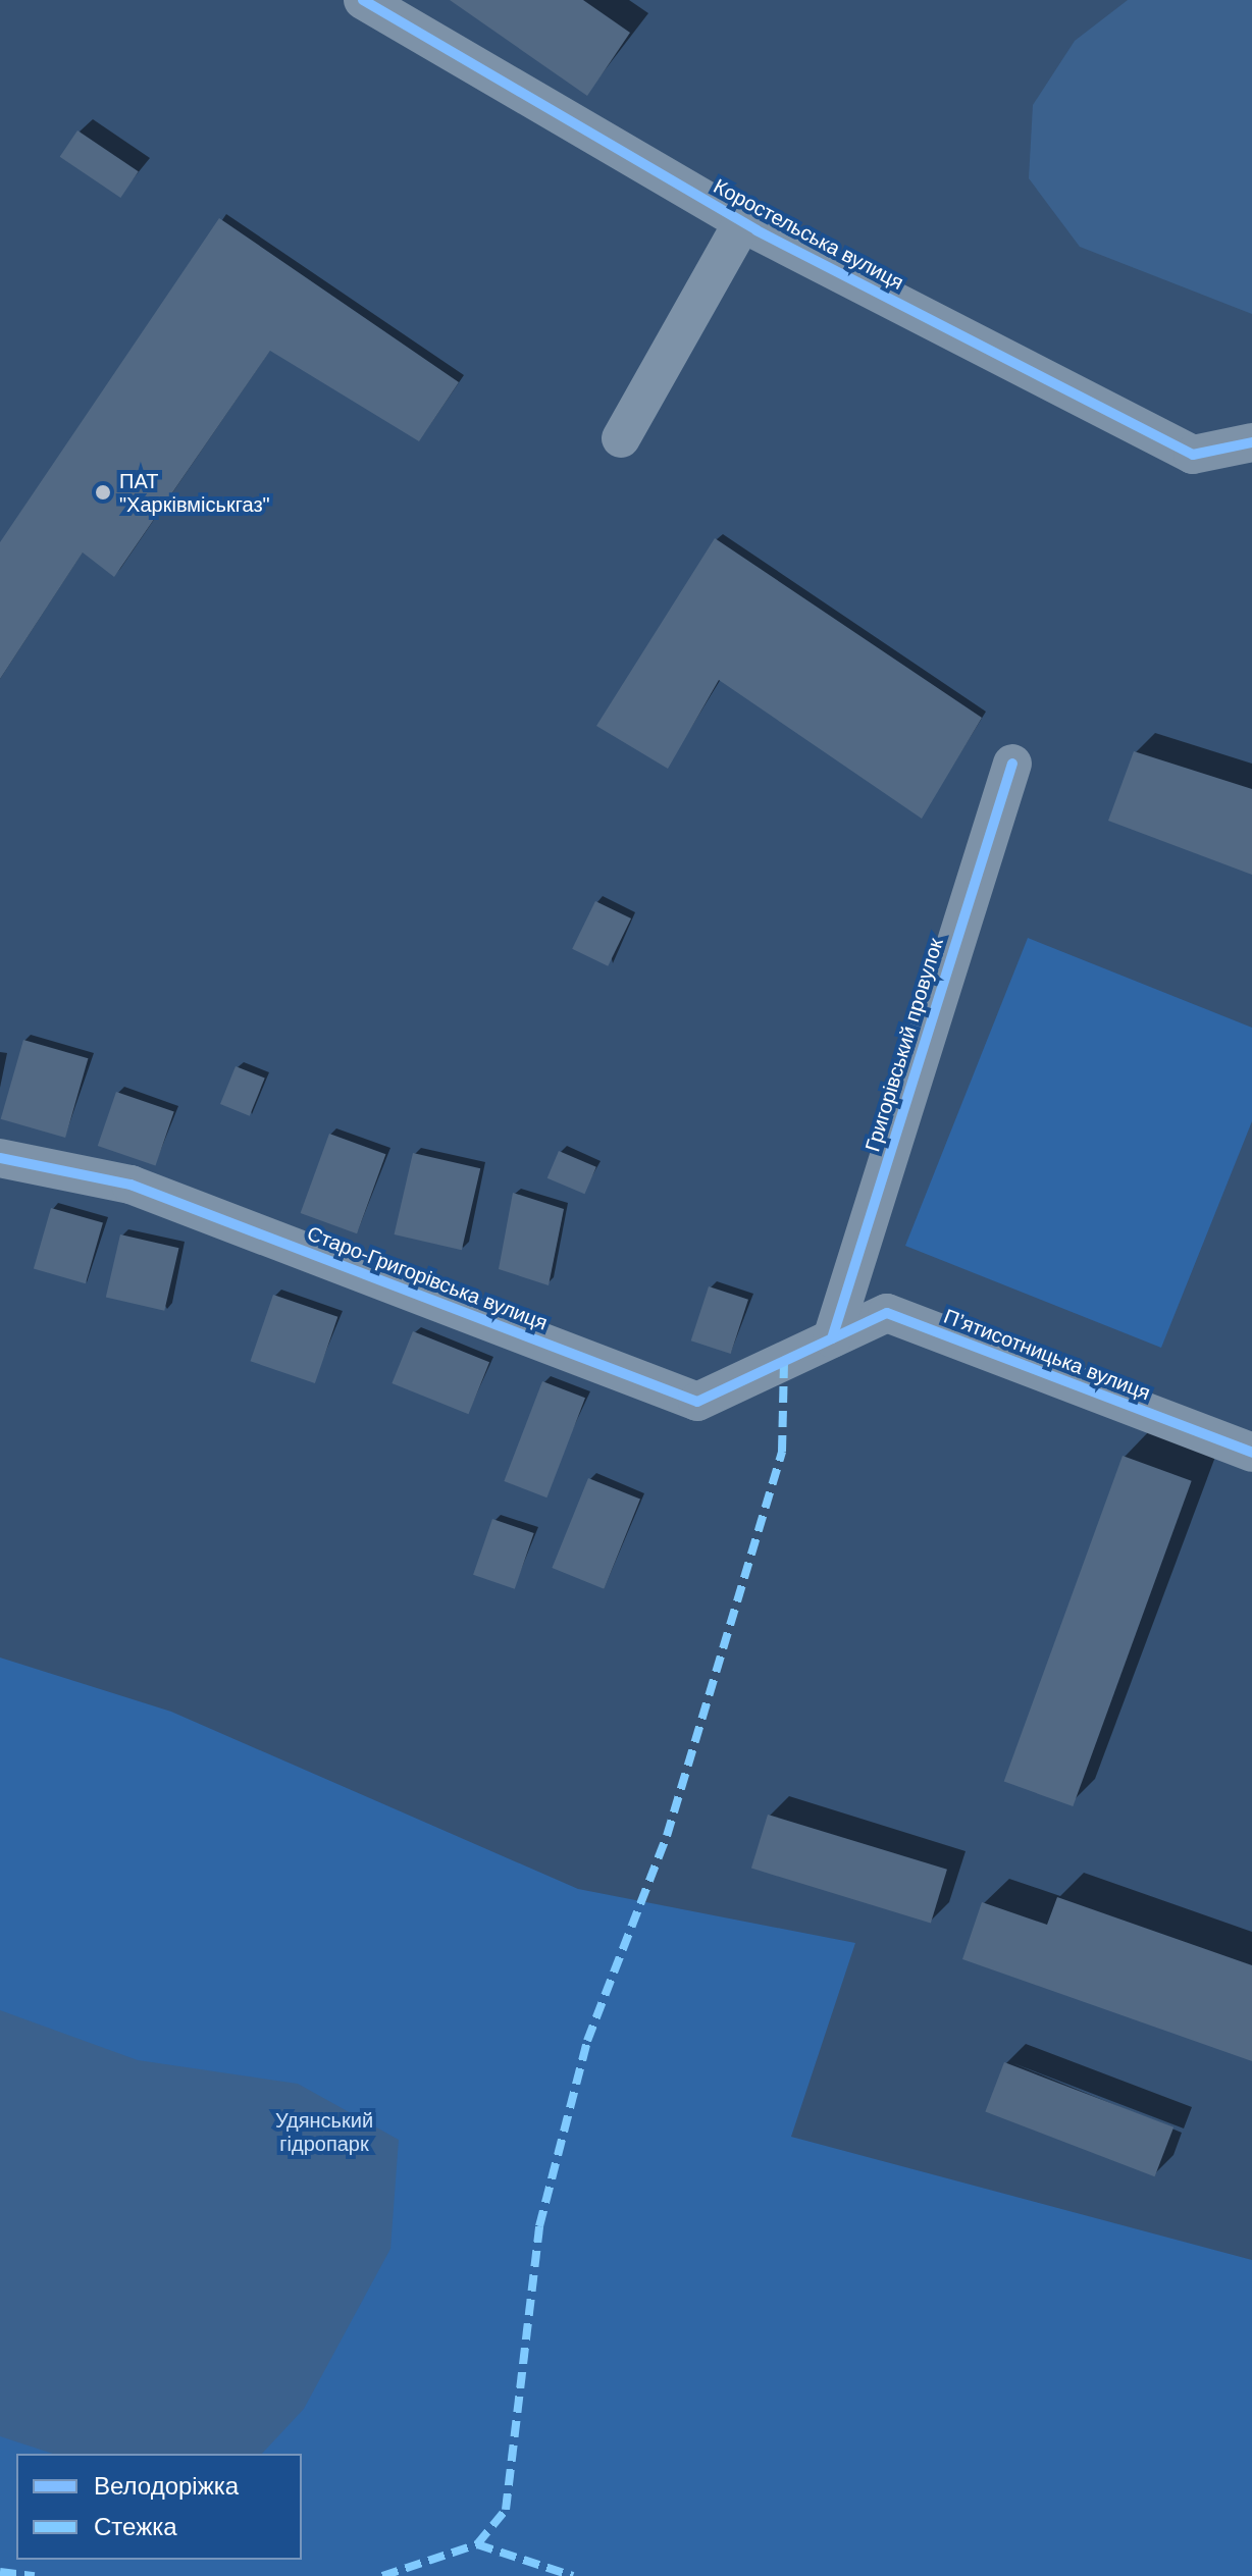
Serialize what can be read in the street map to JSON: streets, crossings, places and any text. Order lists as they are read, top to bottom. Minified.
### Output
{"streets":{"street":["Коростельська вулиця","Григорівський провулок","Старо-Григорівська вулиця","П’ятисотницька вулиця"]},"crossings":[["Григорівський провулок","Старо-Григорівська вулиця"],["Григорівський провулок","П’ятисотницька вулиця"],["Старо-Григорівська вулиця","П’ятисотницька вулиця"]],"parks":["Удянський гідропарк"],"places":["ПАТ \"Харківміськгаз\""],"legend":["Велодоріжка","Стежка"]}
